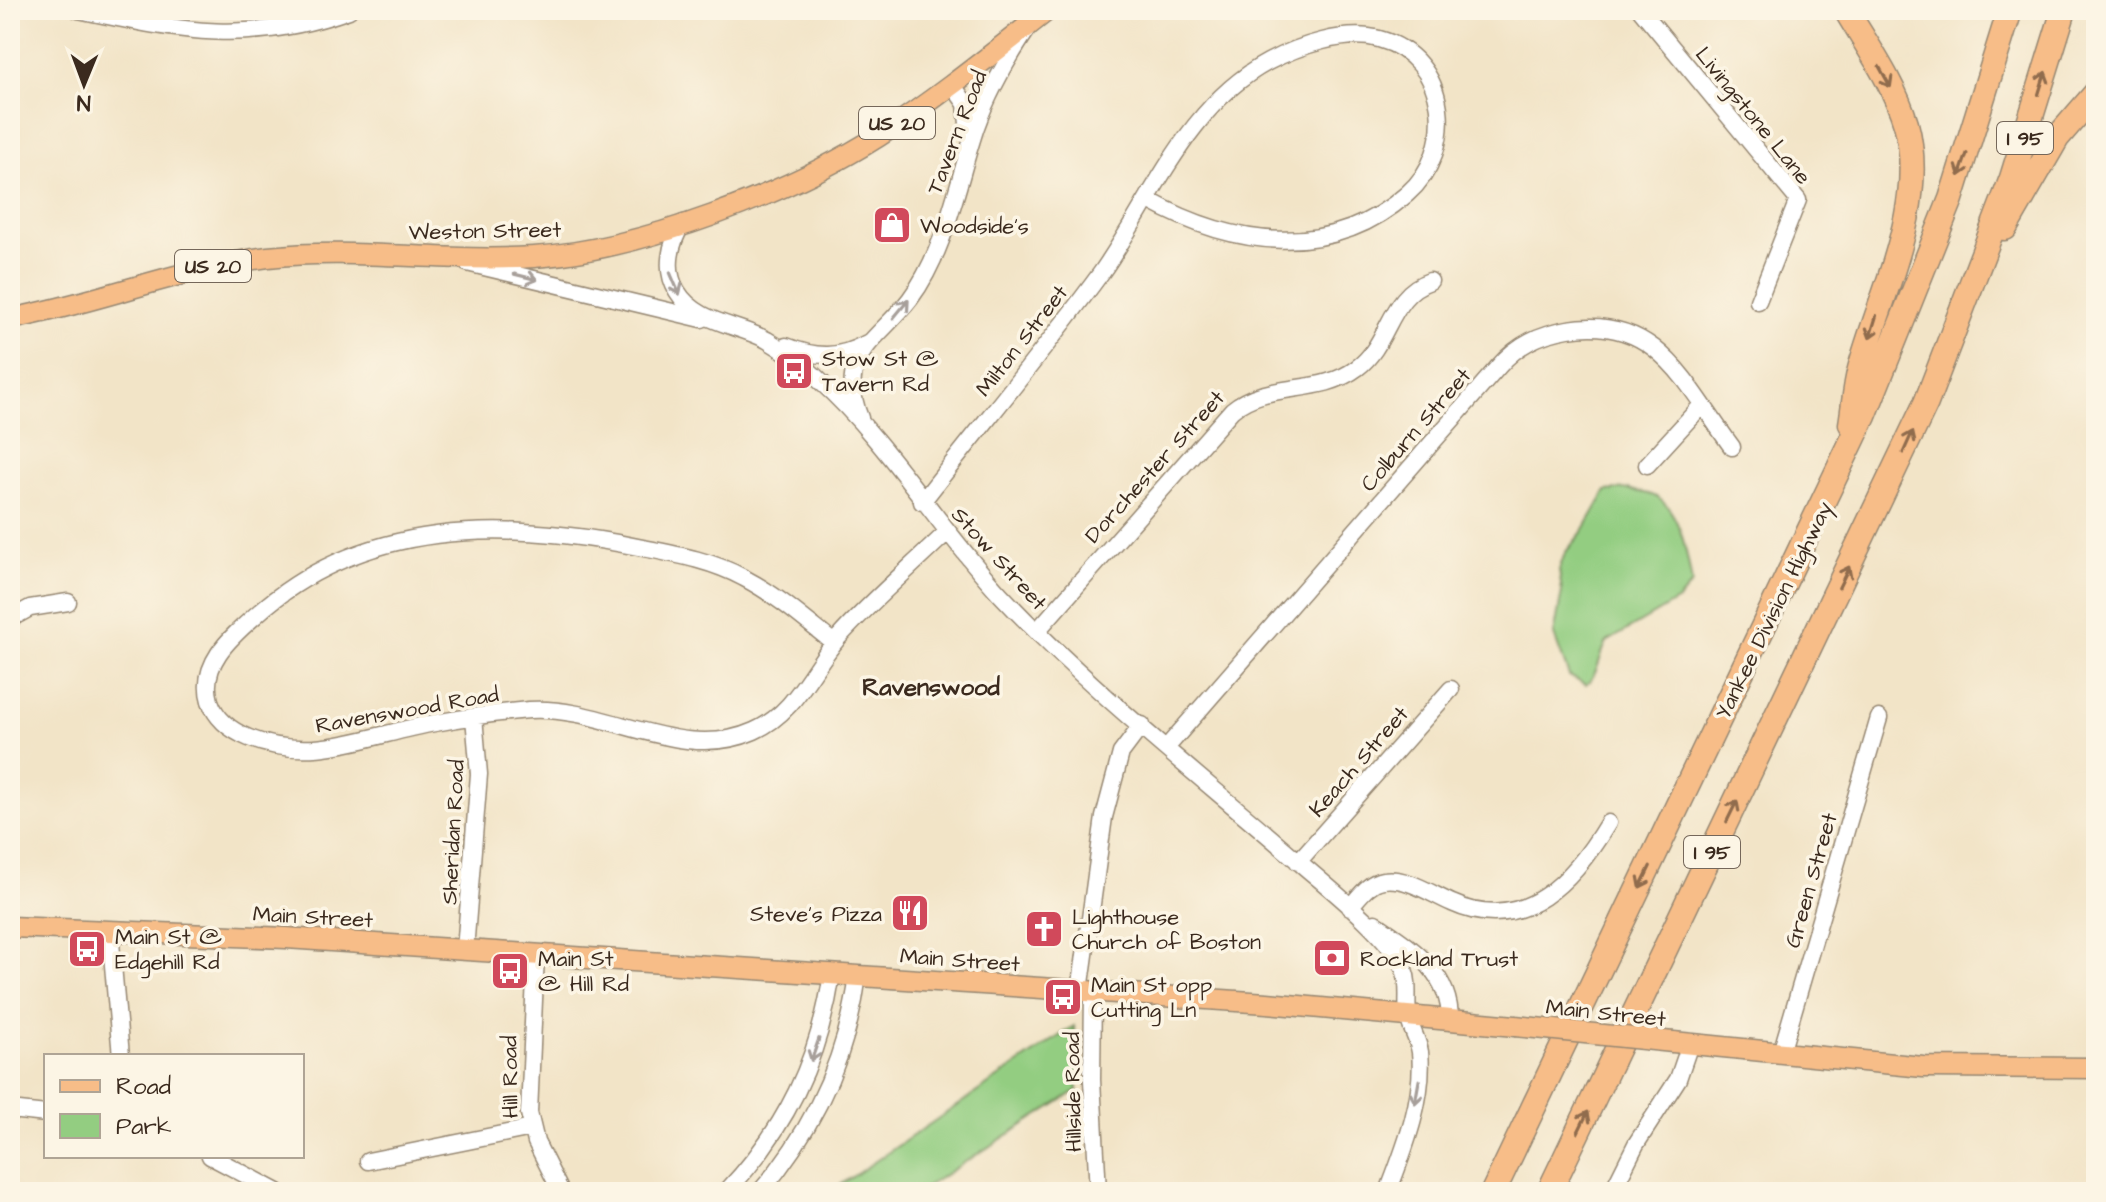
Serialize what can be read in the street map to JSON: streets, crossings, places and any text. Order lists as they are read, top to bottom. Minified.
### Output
{"streets":{"highway":["I 95","Yankee Division Highway"],"main road":["US 20","Weston Street","Main Street"],"street":["Livingstone Lane","Tavern Road","Milton Street","Colburn Street","Dorchester Street","Stow Street","Ravenswood Road","Keach Street","Sheridan Road","Green Street","Hill Road","Hillside Road"]},"crossings":[["Tavern Road","Weston Street"],["Tavern Road","Stow Street"],["Weston Street","Stow Street"],["Milton Street","Stow Street"],["Colburn Street","Stow Street"],["Dorchester Street","Stow Street"],["Stow Street","Ravenswood Road"],["Stow Street","Keach Street"],["Stow Street","Main Street"],["Stow Street","Hillside Road"],["Ravenswood Road","Sheridan Road"],["Sheridan Road","Main Street"],["Green Street","Main Street"],["Main Street","Hill Road"],["Main Street","Hillside Road"]],"one_way":["Tavern Road"],"districts":["Ravenswood"],"places":{"shop":["Woodside's"],"bus stop":["Stow St @ Tavern Rd","Main St @ Edgehill Rd","Main St @ Hill Rd","Main St opp Cutting Ln"],"restaurant":["Steve's Pizza"],"church":["Lighthouse Church of Boston"],"bank":["Rockland Trust"]},"legend":["Road","Park"],"north":"bottom"}
